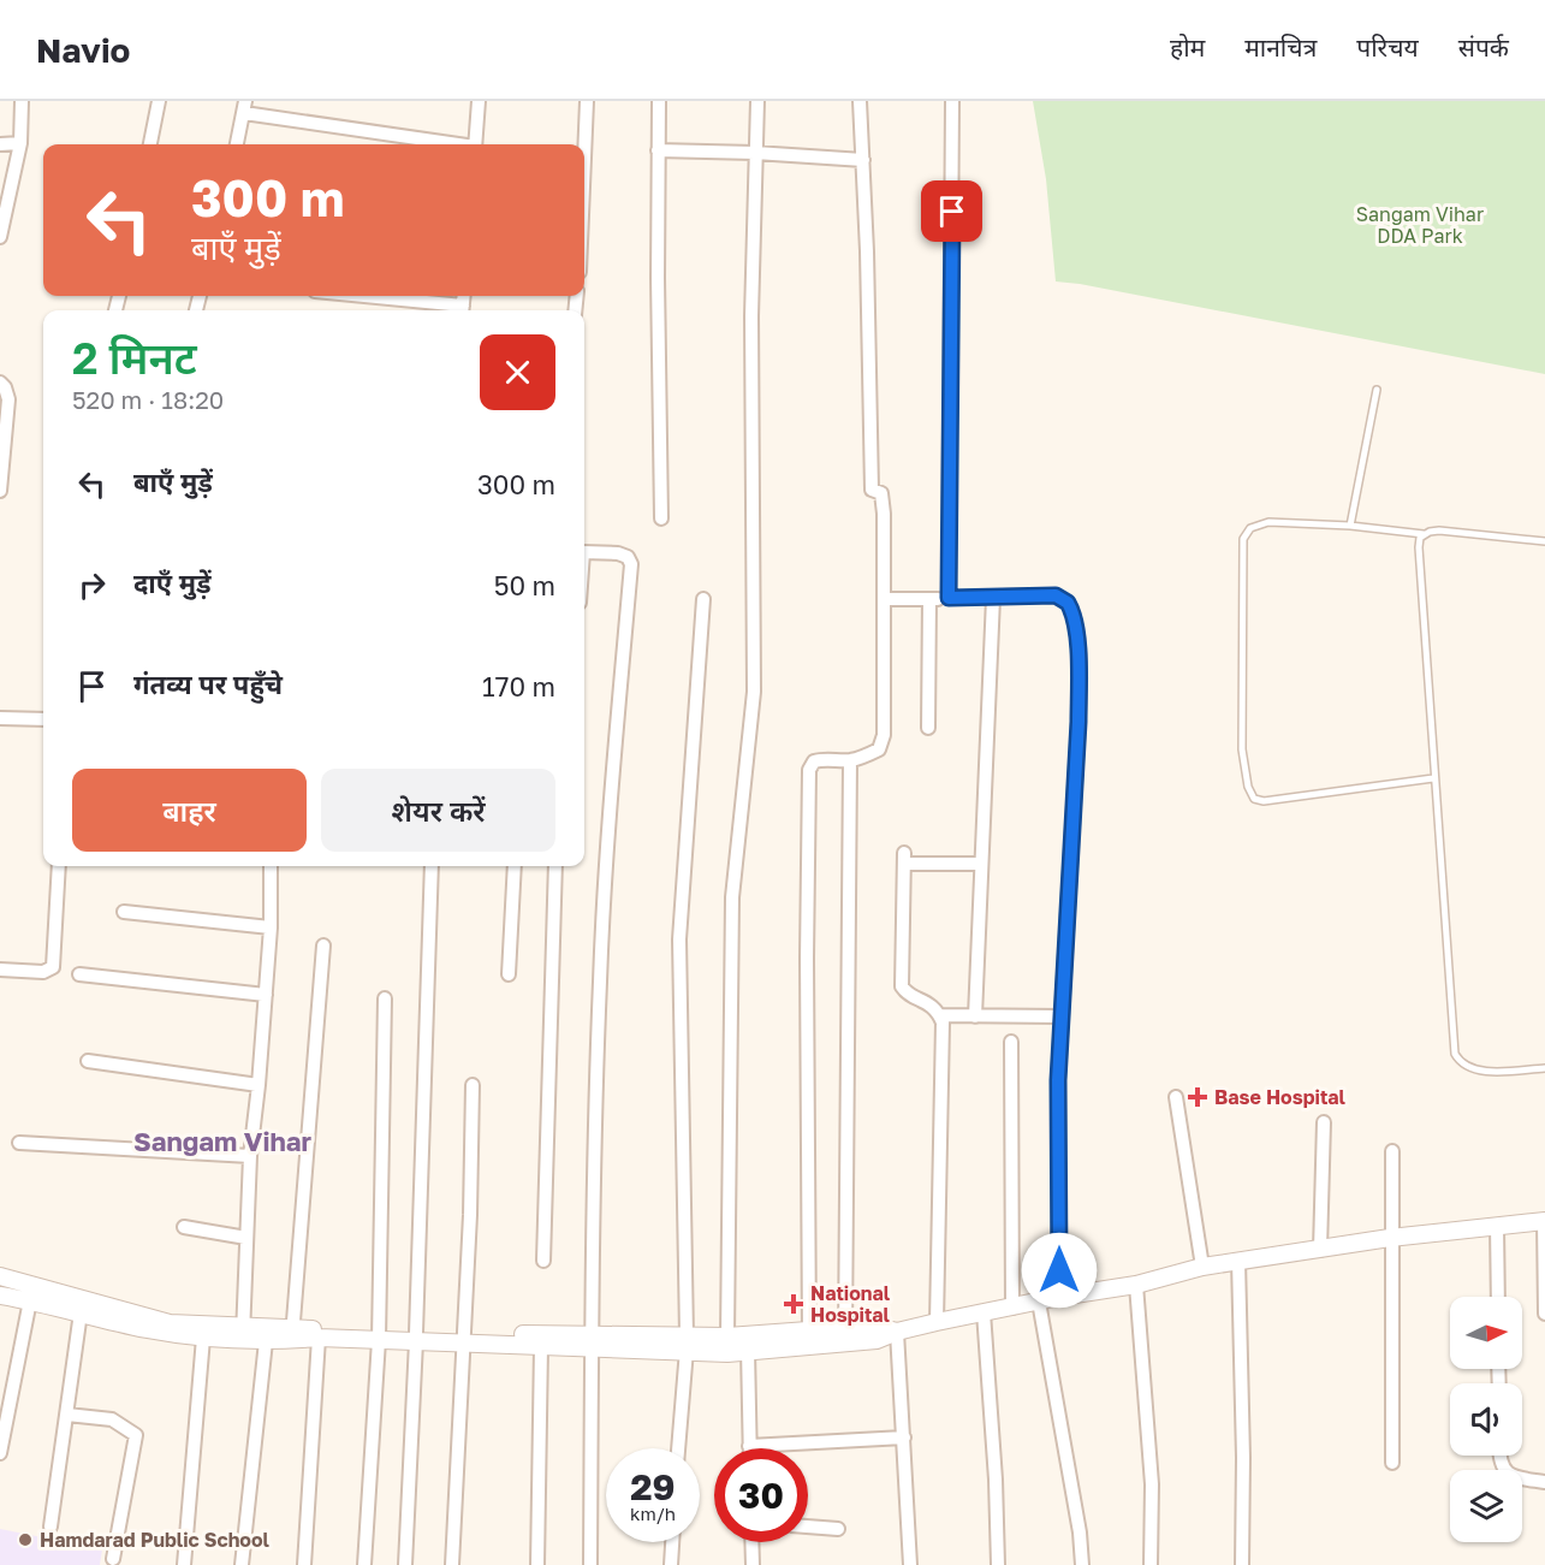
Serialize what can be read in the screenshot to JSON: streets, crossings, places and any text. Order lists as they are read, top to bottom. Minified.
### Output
{"districts":["Sangam Vihar"],"parks":["Sangam Vihar DDA Park"],"places":{"health":["Base Hospital","National Hospital"],"other":["Hamdarad Public School"]},"north":"right","page":{"header":"Navio","nav":["होम","मानचित्र","परिचय","संपर्क"],"turn":["300 m","बाएँ मुड़ें"],"heading":["2 मिनट","520 m · 18:20"],"list":[{"name":"बाएँ मुड़ें","value":"300 m"},{"name":"दाएँ मुड़ें","value":"50 m"},{"name":"गंतव्य पर पहुँचे","value":"170 m"}],"buttons":["बाहर","शेयर करें"],"speed":"29 km/h","limit":"30"}}
